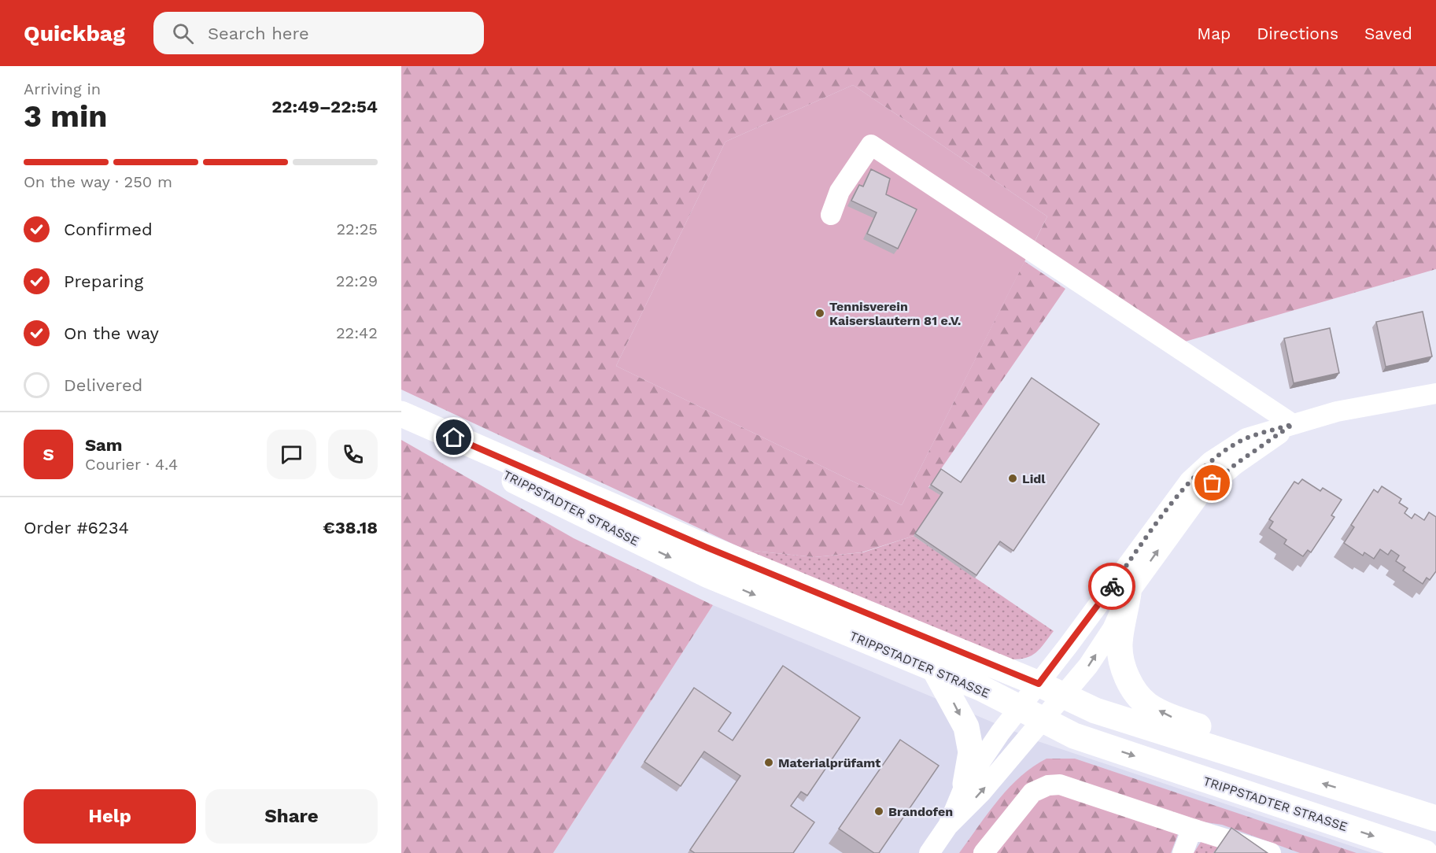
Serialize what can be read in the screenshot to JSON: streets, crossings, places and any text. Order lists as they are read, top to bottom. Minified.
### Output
{"streets":{"main road":["TRIPPSTADTER STRASSE"]},"places":["Tennisverein Kaiserslautern 81 e.V.","Lidl","Materialprüfamt","Brandofen"],"page":{"header":"Quickbag","search":"Search here","nav":["Map","Directions","Saved"],"heading":["3 min","Arriving in","22:49–22:54"],"panel":["Sam","Courier · 4.4","Order #6234","€38.18"],"bar":"On the way · 250 m","list":[["Confirmed","22:25"],["Preparing","22:29"],["On the way","22:42"],"Delivered"],"round":"S","buttons":["Help","Share"]}}
